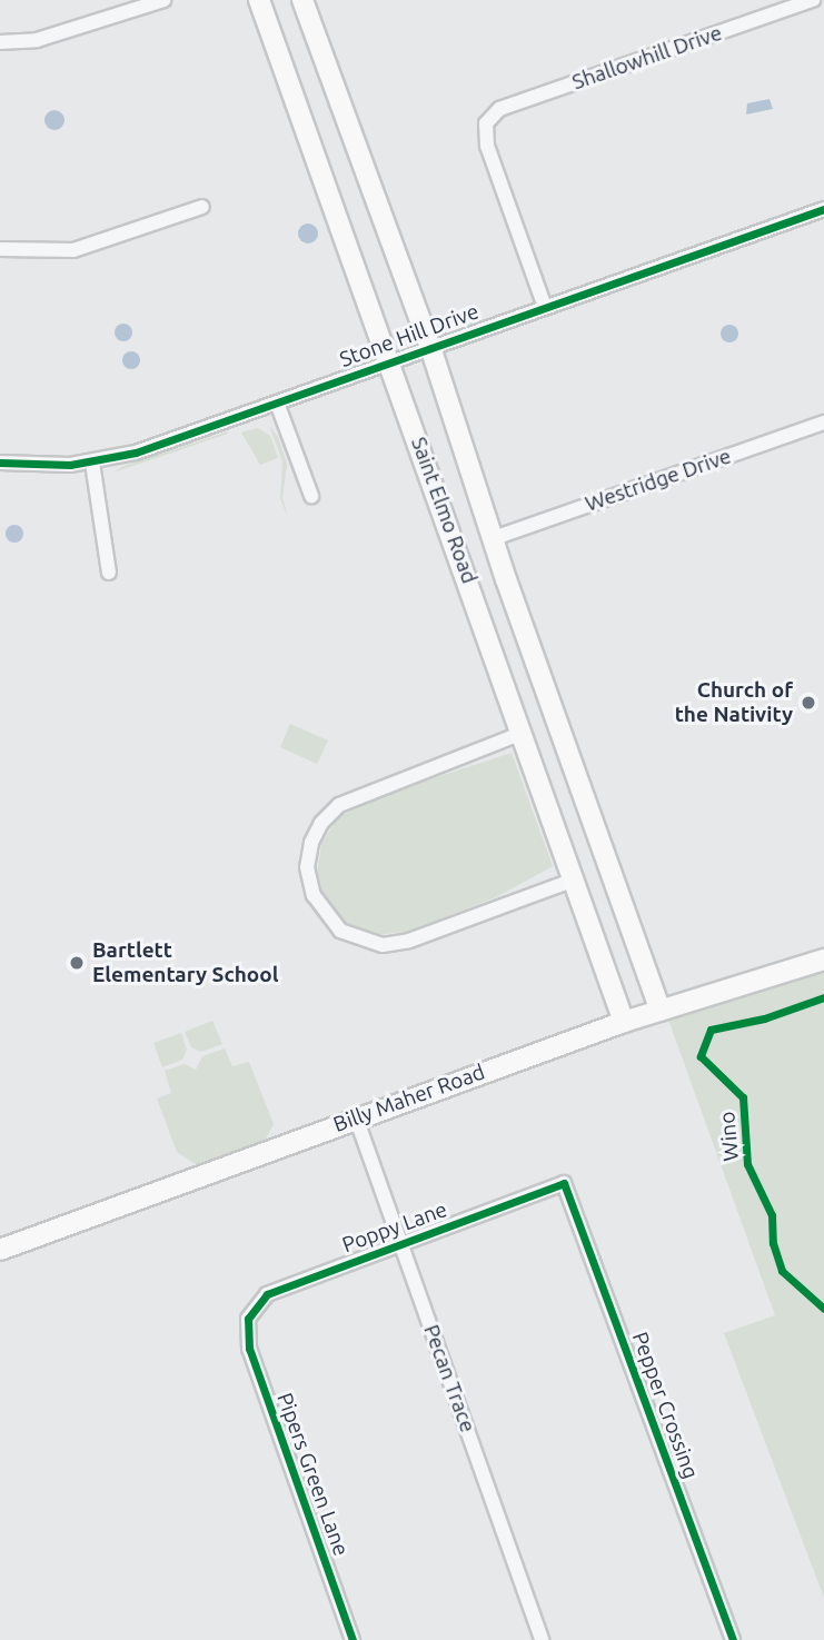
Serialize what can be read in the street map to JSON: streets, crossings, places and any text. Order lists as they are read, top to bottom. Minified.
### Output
{"streets":{"main road":["Saint Elmo Road","Billy Maher Road"],"street":["Shallowhill Drive","Stone Hill Drive","Westridge Drive","Poppy Lane","Pecan Trace","Pepper Crossing","Pipers Green Lane"],"cycle path":["Wino"]},"crossings":[["Shallowhill Drive","Stone Hill Drive"],["Stone Hill Drive","Saint Elmo Road"],["Westridge Drive","Saint Elmo Road"],["Saint Elmo Road","Billy Maher Road"],["Billy Maher Road","Pecan Trace"],["Poppy Lane","Pecan Trace"],["Poppy Lane","Pepper Crossing"],["Poppy Lane","Pipers Green Lane"]],"places":["Church of the Nativity","Bartlett Elementary School"]}
